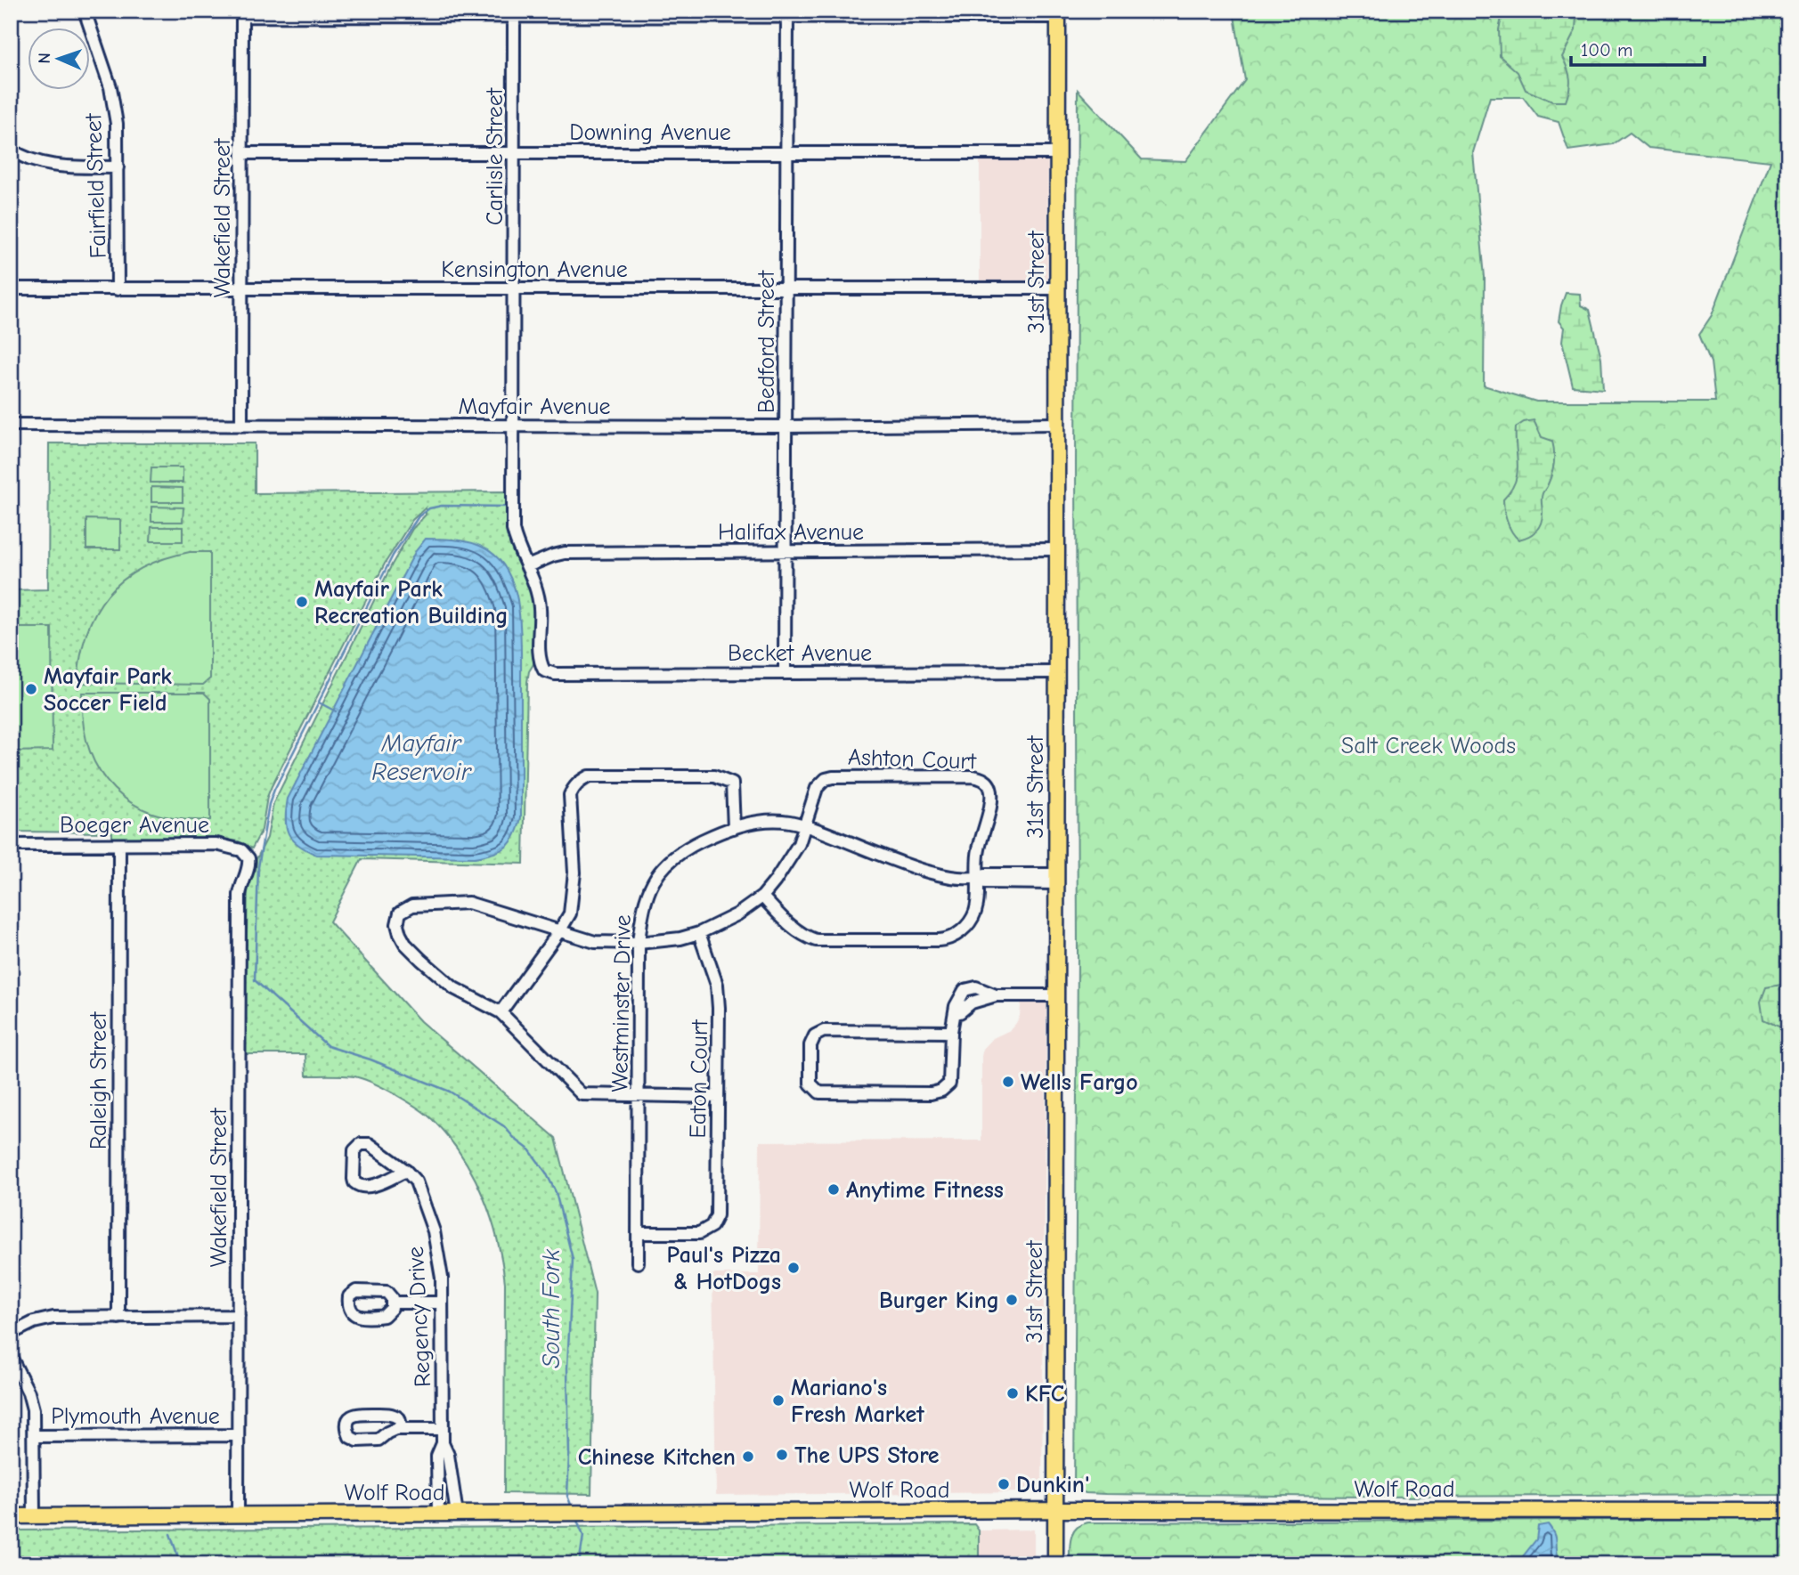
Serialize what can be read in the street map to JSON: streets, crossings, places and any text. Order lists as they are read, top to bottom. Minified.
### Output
{"streets":{"main road":["31st Street","Wolf Road"],"street":["Downing Avenue","Carlisle Street","Fairfield Street","Wakefield Street","Kensington Avenue","Bedford Street","Mayfair Avenue","Halifax Avenue","Becket Avenue","Ashton Court","Boeger Avenue","Westminster Drive","Eaton Court","Raleigh Street","Regency Drive","Plymouth Avenue"]},"crossings":[["Downing Avenue","Carlisle Street"],["Downing Avenue","Wakefield Street"],["Downing Avenue","31st Street"],["Downing Avenue","Bedford Street"],["Carlisle Street","Kensington Avenue"],["Carlisle Street","Mayfair Avenue"],["Carlisle Street","Halifax Avenue"],["Carlisle Street","Becket Avenue"],["Fairfield Street","Kensington Avenue"],["Wakefield Street","Kensington Avenue"],["Wakefield Street","Mayfair Avenue"],["Wakefield Street","Boeger Avenue"],["Wakefield Street","Plymouth Avenue"],["Wakefield Street","Wolf Road"],["Kensington Avenue","31st Street"],["Kensington Avenue","Bedford Street"],["31st Street","Mayfair Avenue"],["31st Street","Halifax Avenue"],["31st Street","Becket Avenue"],["31st Street","Westminster Drive"],["31st Street","Wolf Road"],["Bedford Street","Mayfair Avenue"],["Bedford Street","Halifax Avenue"],["Bedford Street","Becket Avenue"],["Ashton Court","Westminster Drive"],["Ashton Court","Eaton Court"],["Boeger Avenue","Raleigh Street"],["Westminster Drive","Eaton Court"],["Regency Drive","Wolf Road"]],"water":["Mayfair Reservoir","South Fork"],"parks":["Salt Creek Woods"],"places":["Mayfair Park Recreation Building","Mayfair Park Soccer Field","Wells Fargo","Anytime Fitness","Paul's Pizza & HotDogs","Burger King","KFC","Mariano's Fresh Market","The UPS Store","Chinese Kitchen","Dunkin'"],"scale_bar":"100 m","north":"left"}
